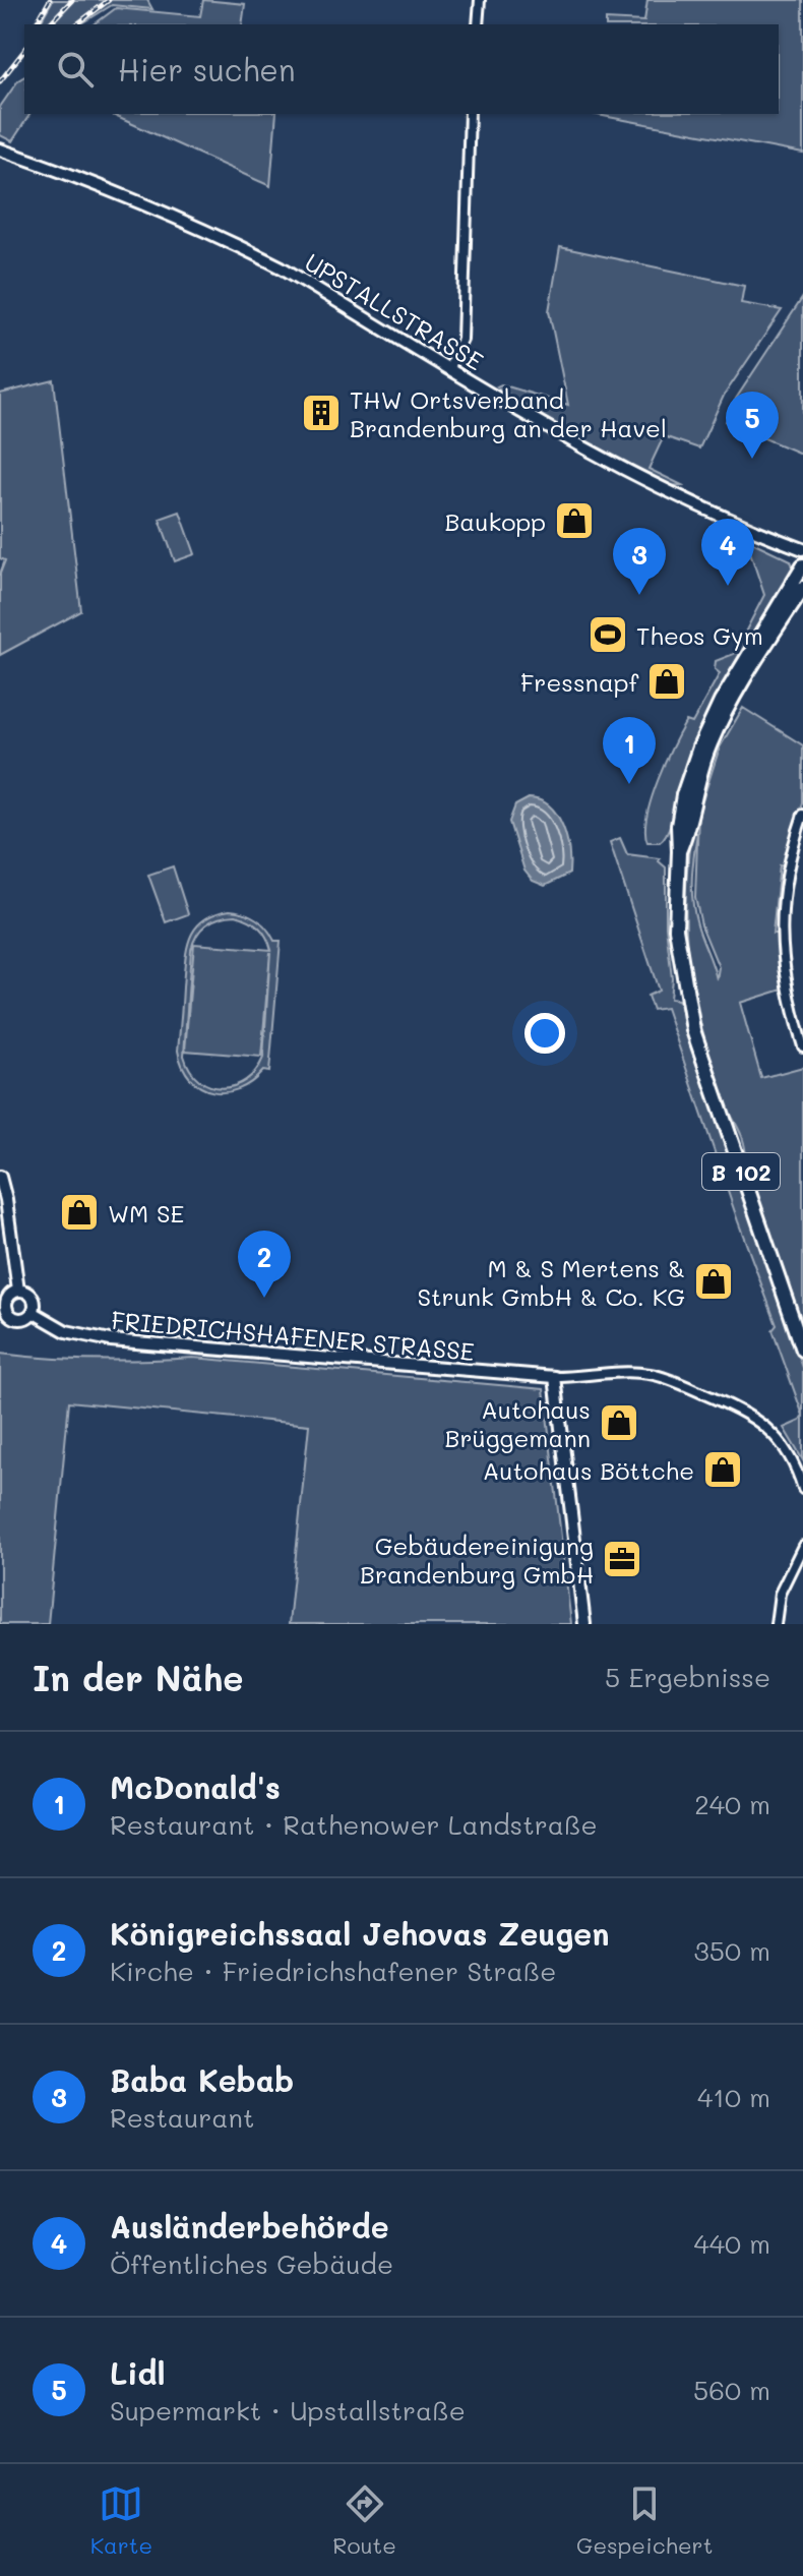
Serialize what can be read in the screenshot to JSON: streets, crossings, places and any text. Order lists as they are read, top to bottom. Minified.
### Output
{"streets":{"main road":["B 102"],"street":["UPSTALLSTRASSE","FRIEDRICHSHAFENER STRASSE"]},"places":{"building":["THW Ortsverband Brandenburg an der Havel"],"shop":["Baukopp","Fressnapf","WM SE","M & S Mertens & Strunk GmbH & Co. KG","Autohaus Brüggemann","Autohaus Böttche"],"sports":["Theos Gym"],"office":["Gebäudereinigung Brandenburg GmbH"]},"page":{"search":"Hier suchen","pins":["5","4","3","1","2"],"heading":["In der Nähe","5 Ergebnisse"],"list":[{"mark":"1","name":"McDonald's","note":"Restaurant · Rathenower Landstraße","value":"240 m"},{"mark":"2","name":"Königreichssaal Jehovas Zeugen","note":"Kirche · Friedrichshafener Straße","value":"350 m"},{"mark":"3","name":"Baba Kebab","note":"Restaurant","value":"410 m"},{"mark":"4","name":"Ausländerbehörde","note":"Öffentliches Gebäude","value":"440 m"},{"mark":"5","name":"Lidl","note":"Supermarkt · Upstallstraße","value":"560 m"}],"nav":["Karte","Route","Gespeichert"]}}
